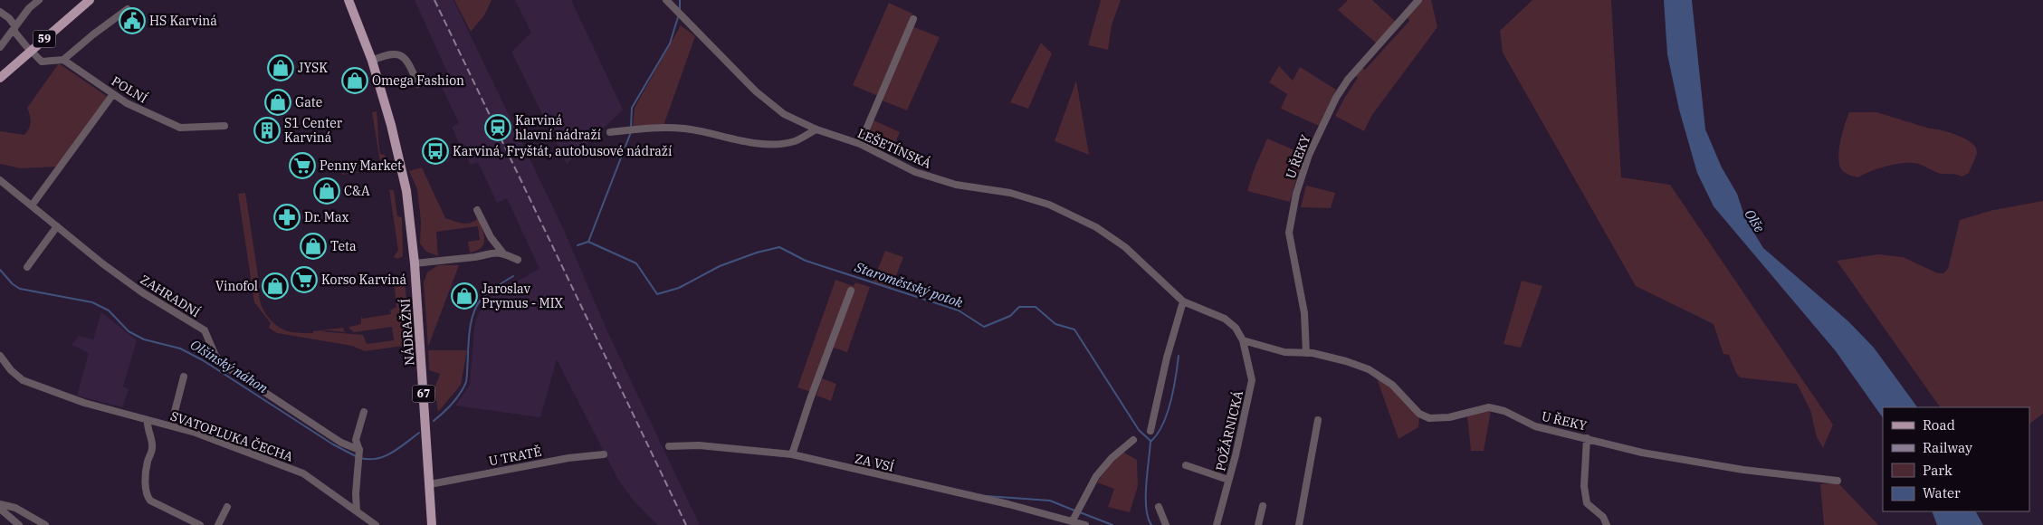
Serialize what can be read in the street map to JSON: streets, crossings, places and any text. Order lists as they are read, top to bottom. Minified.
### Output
{"streets":{"main road":["59","NÁDRAŽNÍ","67"],"street":["POLNÍ","LEŠETÍNSKÁ","U ŘEKY","ZAHRADNÍ","POŽÁRNICKÁ","SVATOPLUKA ČECHA","U TRATĚ","ZA VSÍ"]},"crossings":[["LEŠETÍNSKÁ","U ŘEKY"],["LEŠETÍNSKÁ","POŽÁRNICKÁ"],["U ŘEKY","POŽÁRNICKÁ"],["NÁDRAŽNÍ","U TRATĚ"]],"water":["Olše","Staroměstský potok","Olšinský náhon"],"places":{"public building":["HS Karviná"],"shop":["JYSK","Omega Fashion","Gate","C&A","Teta","Vinofol","Jaroslav Prymus - MIX"],"station":["Karviná hlavní nádraží"],"building":["S1 Center Karviná"],"bus stop":["Karviná, Fryštát, autobusové nádraží"],"supermarket":["Penny Market","Korso Karviná"],"pharmacy":["Dr. Max"]},"legend":["Road","Railway","Park","Water"]}
